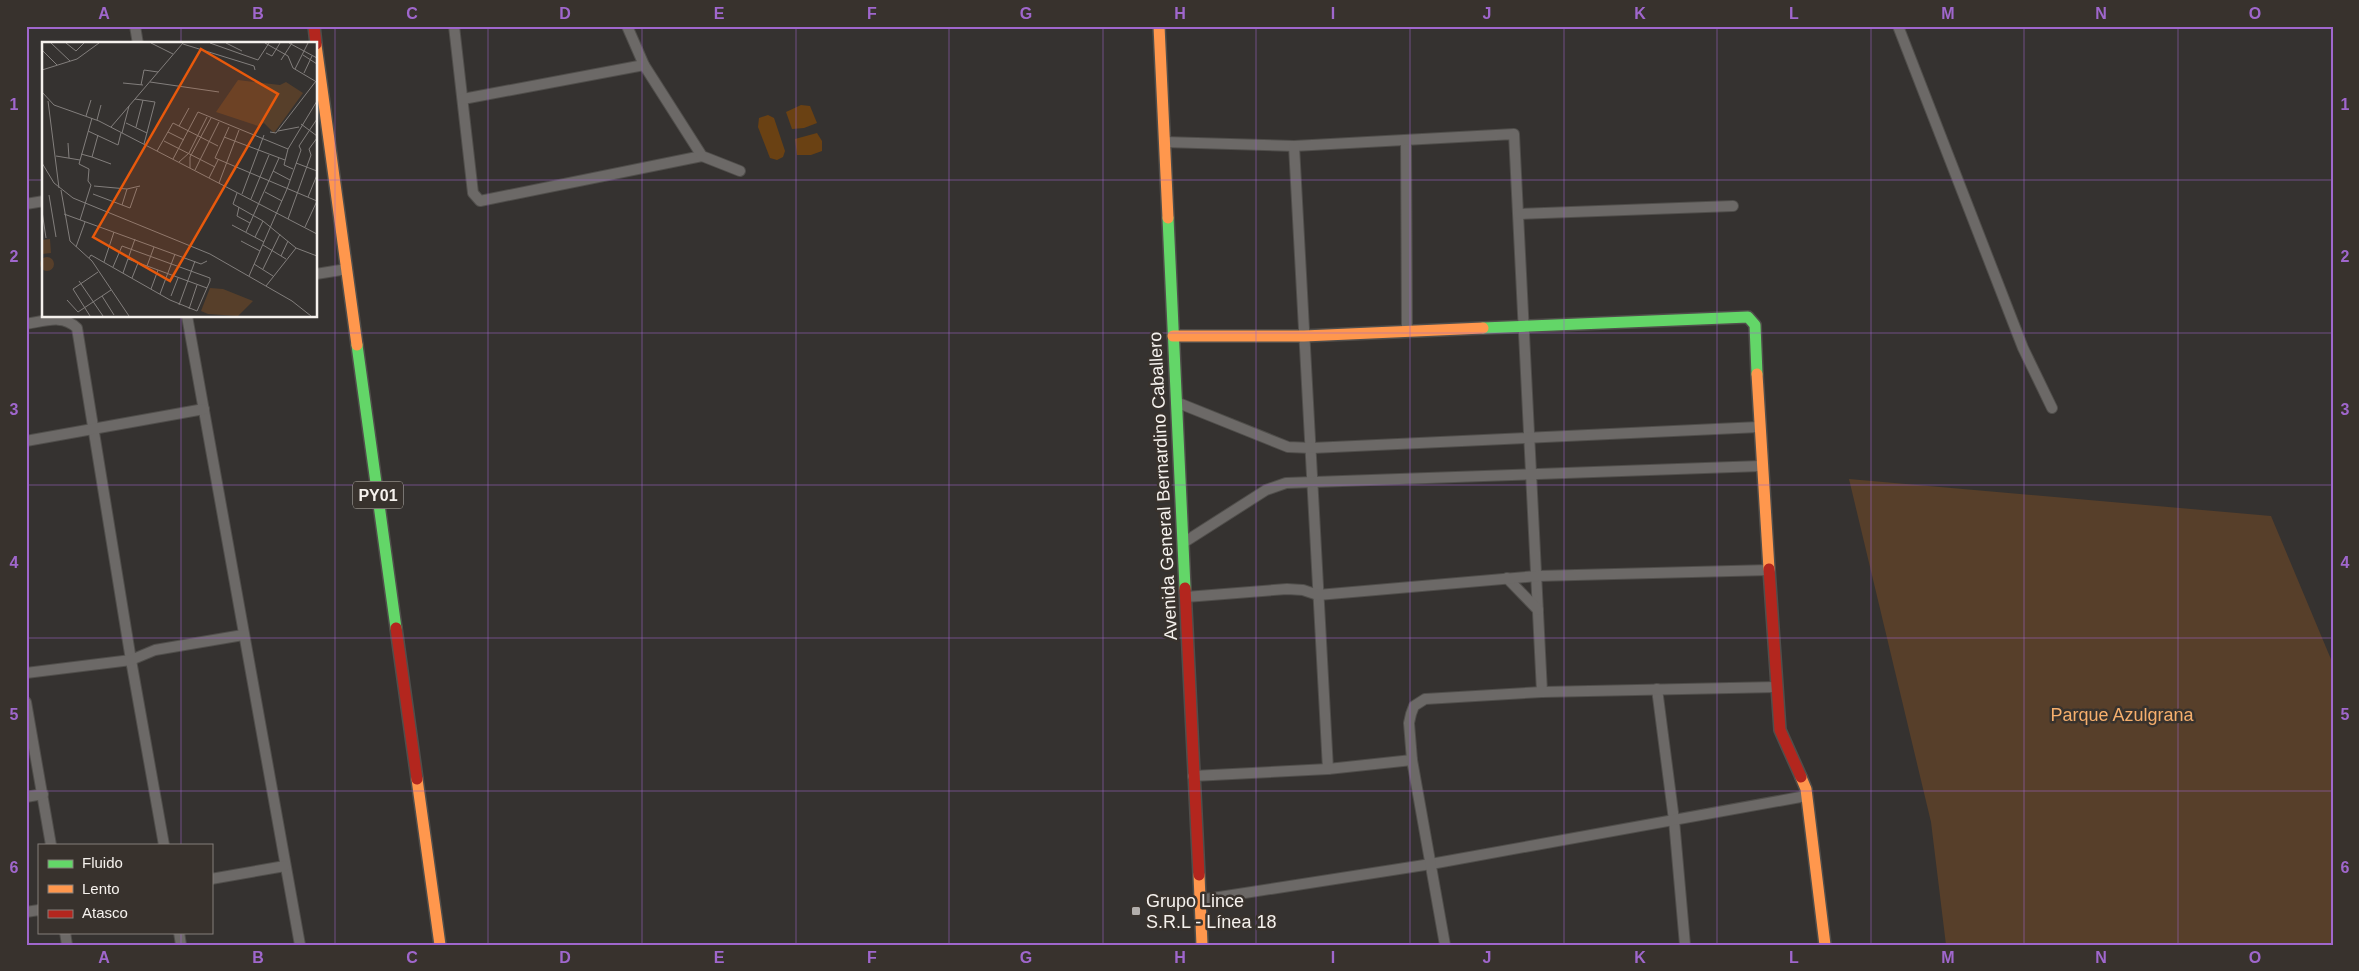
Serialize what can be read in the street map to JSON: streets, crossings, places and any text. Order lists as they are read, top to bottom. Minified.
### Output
{"streets":{"main road":["Avenida General Bernardino Caballero","PY01"]},"parks":["Parque Azulgrana"],"places":{"transit":["Grupo Lince S.R.L - Línea 18"]},"legend":["Fluido","Lento","Atasco"],"grid":{"columns":["A","B","C","D","E","F","G","H","I","J","K","L","M","N","O"],"rows":["1","2","3","4","5","6"]}}
